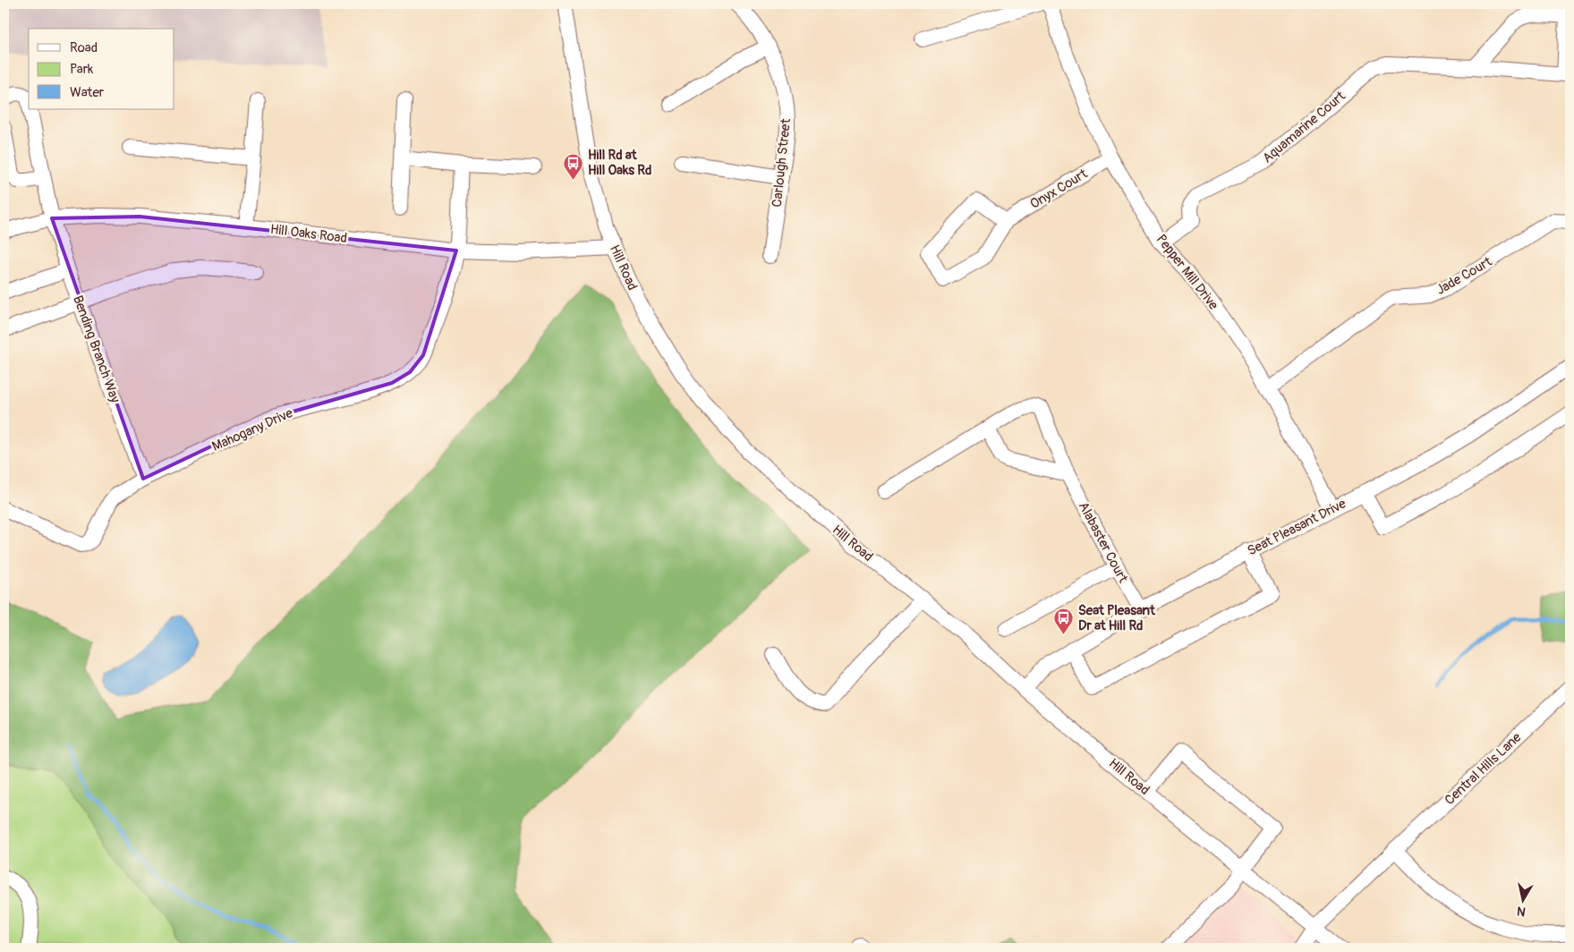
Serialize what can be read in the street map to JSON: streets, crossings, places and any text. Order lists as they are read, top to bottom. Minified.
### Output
{"streets":{"street":["Aquamarine Court","Carlough Street","Onyx Court","Hill Oaks Road","Hill Road","Pepper Mill Drive","Jade Court","Bending Branch Way","Mahogany Drive","Seat Pleasant Drive","Alabaster Court","Central Hills Lane"]},"crossings":[["Aquamarine Court","Pepper Mill Drive"],["Onyx Court","Pepper Mill Drive"],["Hill Oaks Road","Hill Road"],["Hill Oaks Road","Bending Branch Way"],["Hill Oaks Road","Mahogany Drive"],["Hill Road","Seat Pleasant Drive"],["Hill Road","Central Hills Lane"],["Pepper Mill Drive","Jade Court"],["Pepper Mill Drive","Seat Pleasant Drive"],["Bending Branch Way","Mahogany Drive"],["Seat Pleasant Drive","Alabaster Court"]],"places":{"bus stop":["Hill Rd at Hill Oaks Rd","Seat Pleasant Dr at Hill Rd"]},"legend":["Road","Park","Water"],"north":"bottom"}
